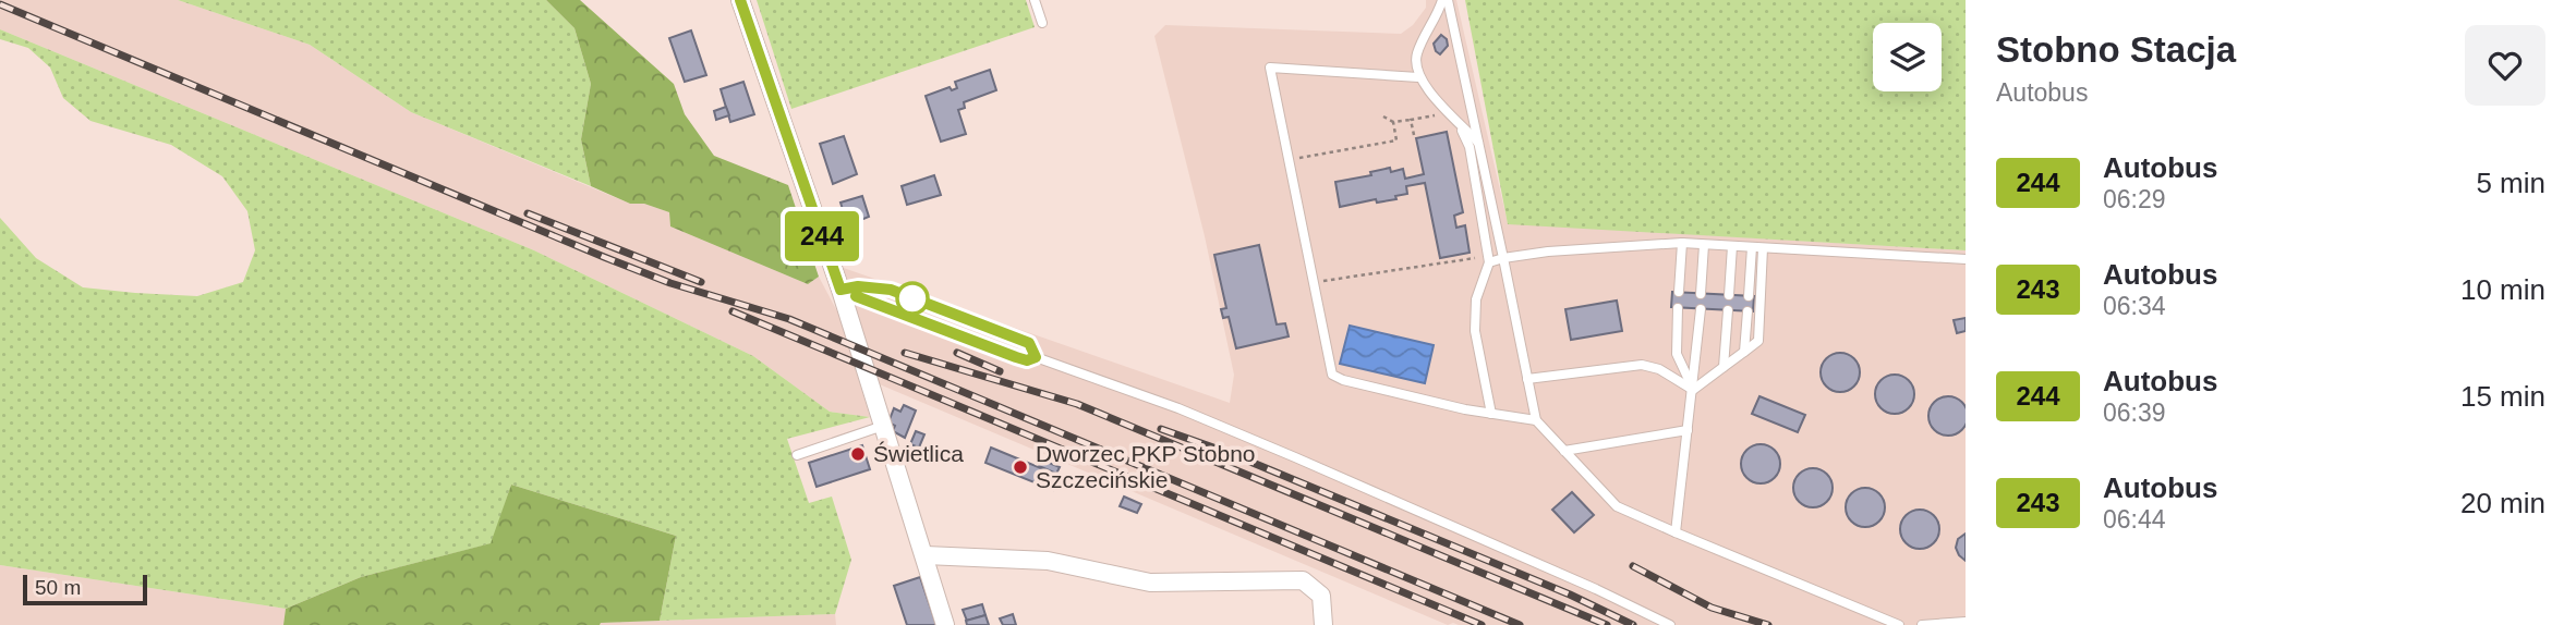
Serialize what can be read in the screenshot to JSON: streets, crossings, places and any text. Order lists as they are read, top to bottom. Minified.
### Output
{"places":["Świetlica","Dworzec PKP Stobno Szczecińskie"],"lines":["bus line 244"],"scale_bar":"50 m","page":{"on_map":"244","heading":["Stobno Stacja","Autobus"],"list":[{"mark":"244","name":"Autobus","note":"06:29","value":"5 min"},{"mark":"243","name":"Autobus","note":"06:34","value":"10 min"},{"mark":"244","name":"Autobus","note":"06:39","value":"15 min"},{"mark":"243","name":"Autobus","note":"06:44","value":"20 min"}],"scale":"50 m"}}
